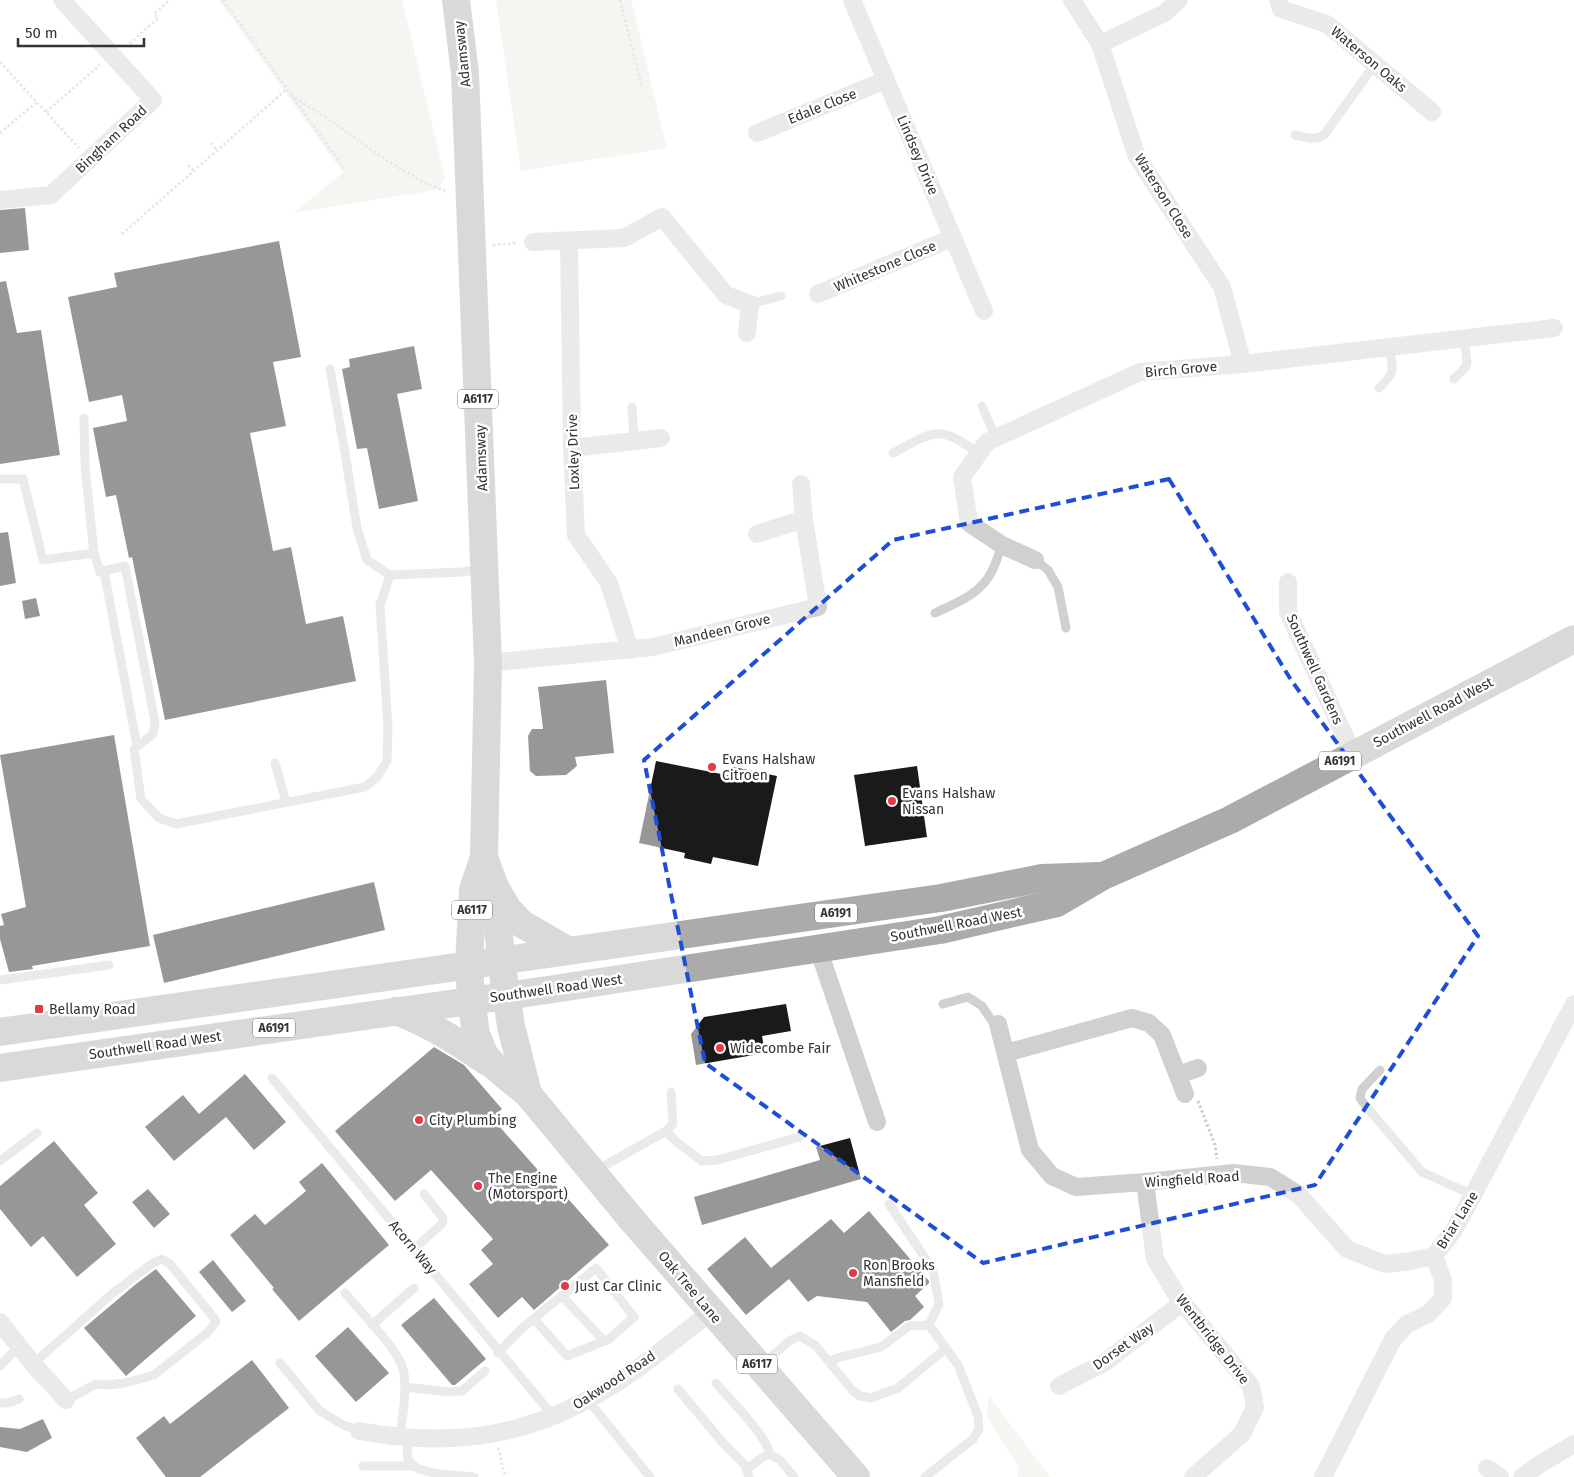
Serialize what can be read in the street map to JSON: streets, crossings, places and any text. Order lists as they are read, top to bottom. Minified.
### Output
{"streets":{"main road":["Adamsway","A6117","Southwell Road West","A6191","Oak Tree Lane"],"street":["Waterson Oaks","Edale Close","Bingham Road","Lindsey Drive","Waterson Close","Whitestone Close","Birch Grove","Loxley Drive","Mandeen Grove","Southwell Gardens","Wingfield Road","Briar Lane","Wentbridge Drive","Dorset Way","Oakwood Road"],"lane":["Acorn Way"]},"crossings":[["Adamsway","Mandeen Grove"],["Adamsway","Southwell Road West"],["Adamsway","Oak Tree Lane"],["Edale Close","Lindsey Drive"],["Lindsey Drive","Whitestone Close"],["Waterson Close","Birch Grove"],["Loxley Drive","Mandeen Grove"],["Southwell Gardens","Southwell Road West"],["Southwell Road West","Oak Tree Lane"],["Wingfield Road","Briar Lane"],["Wingfield Road","Wentbridge Drive"],["Acorn Way","Oakwood Road"],["Oak Tree Lane","Oakwood Road"],["Wentbridge Drive","Dorset Way"]],"places":{"other":["Evans Halshaw Citroen","Evans Halshaw Nissan","Widecombe Fair","City Plumbing","The Engine (Motorsport)","Ron Brooks Mansfield","Just Car Clinic"],"transit":["Bellamy Road"]},"scale_bar":"50 m"}
